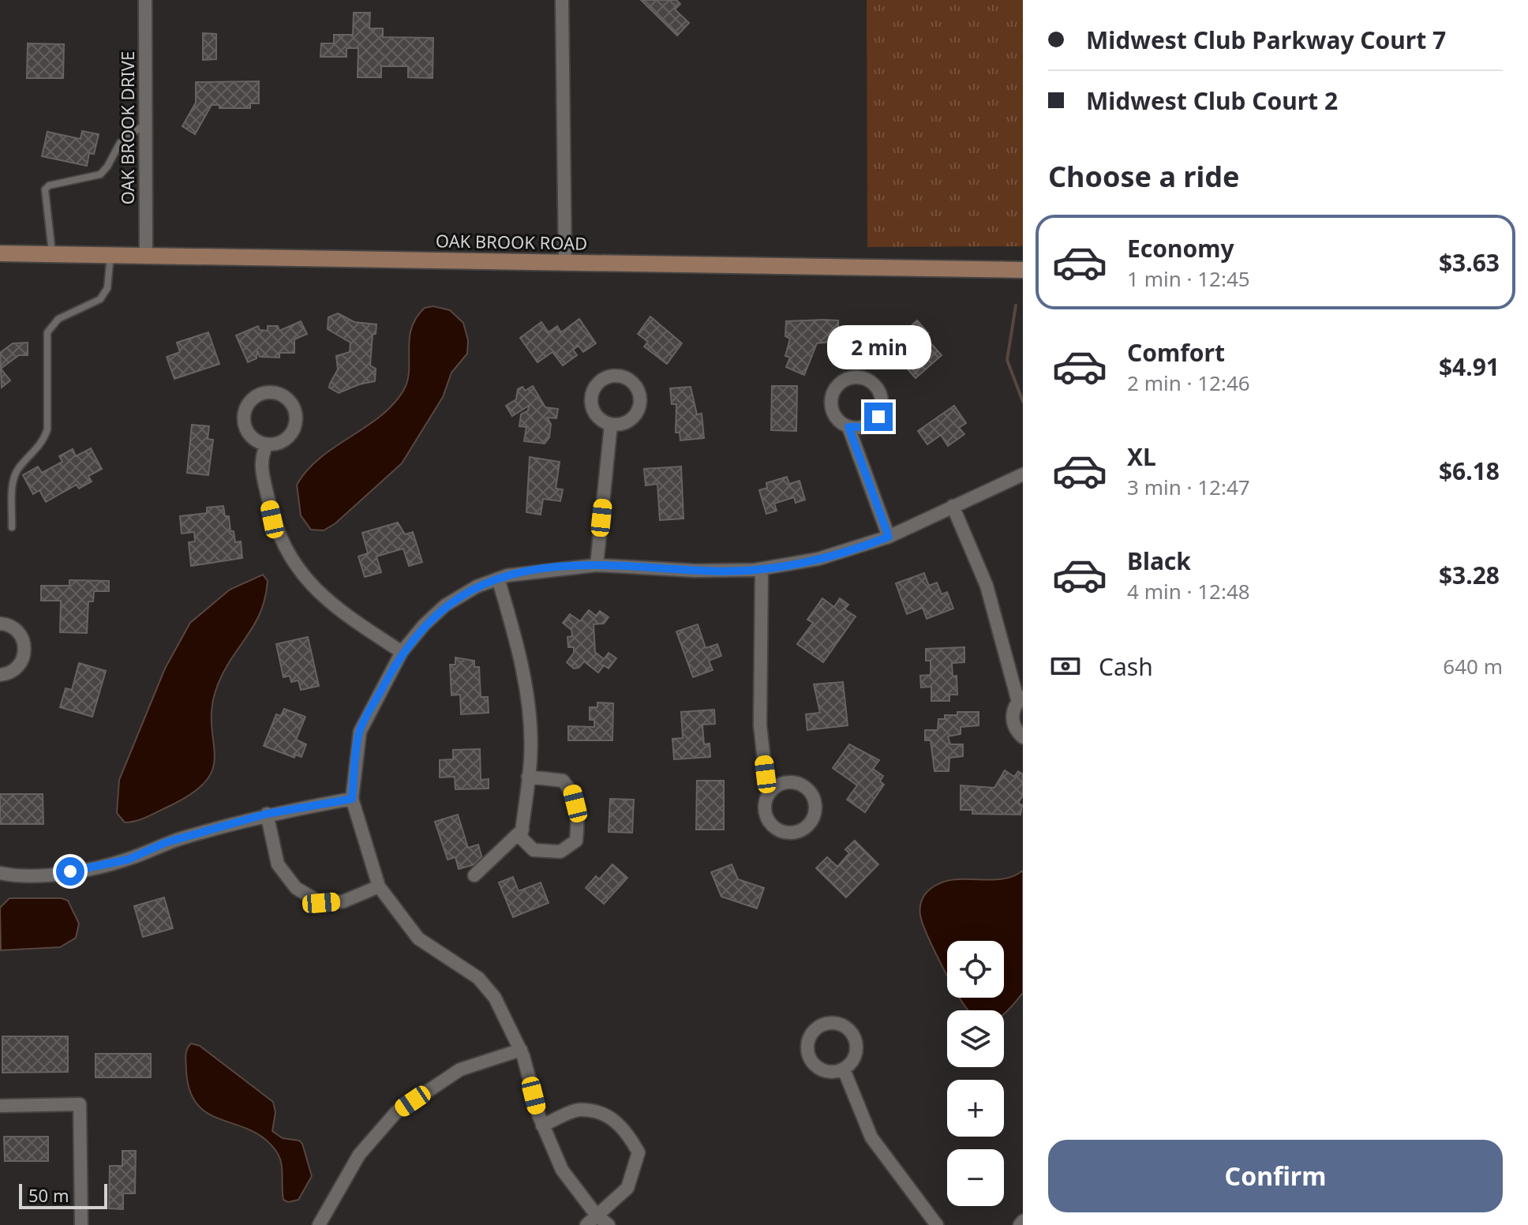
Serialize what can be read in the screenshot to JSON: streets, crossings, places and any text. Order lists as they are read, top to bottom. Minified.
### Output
{"streets":{"main road":["OAK BROOK ROAD"],"street":["OAK BROOK DRIVE"]},"crossings":[["OAK BROOK DRIVE","OAK BROOK ROAD"]],"scale_bar":"50 m","page":{"banner":["Midwest Club Parkway Court 7","Midwest Club Court 2"],"heading":"Choose a ride","list":[{"name":"Economy","note":"1 min · 12:45","value":"$3.63"},{"name":"Comfort","note":"2 min · 12:46","value":"$4.91"},{"name":"XL","note":"3 min · 12:47","value":"$6.18"},{"name":"Black","note":"4 min · 12:48","value":"$3.28"}],"bubble":"2 min","pay":["Cash","640 m"],"map_buttons":["+","−"],"buttons":"Confirm","scale":"50 m"}}
